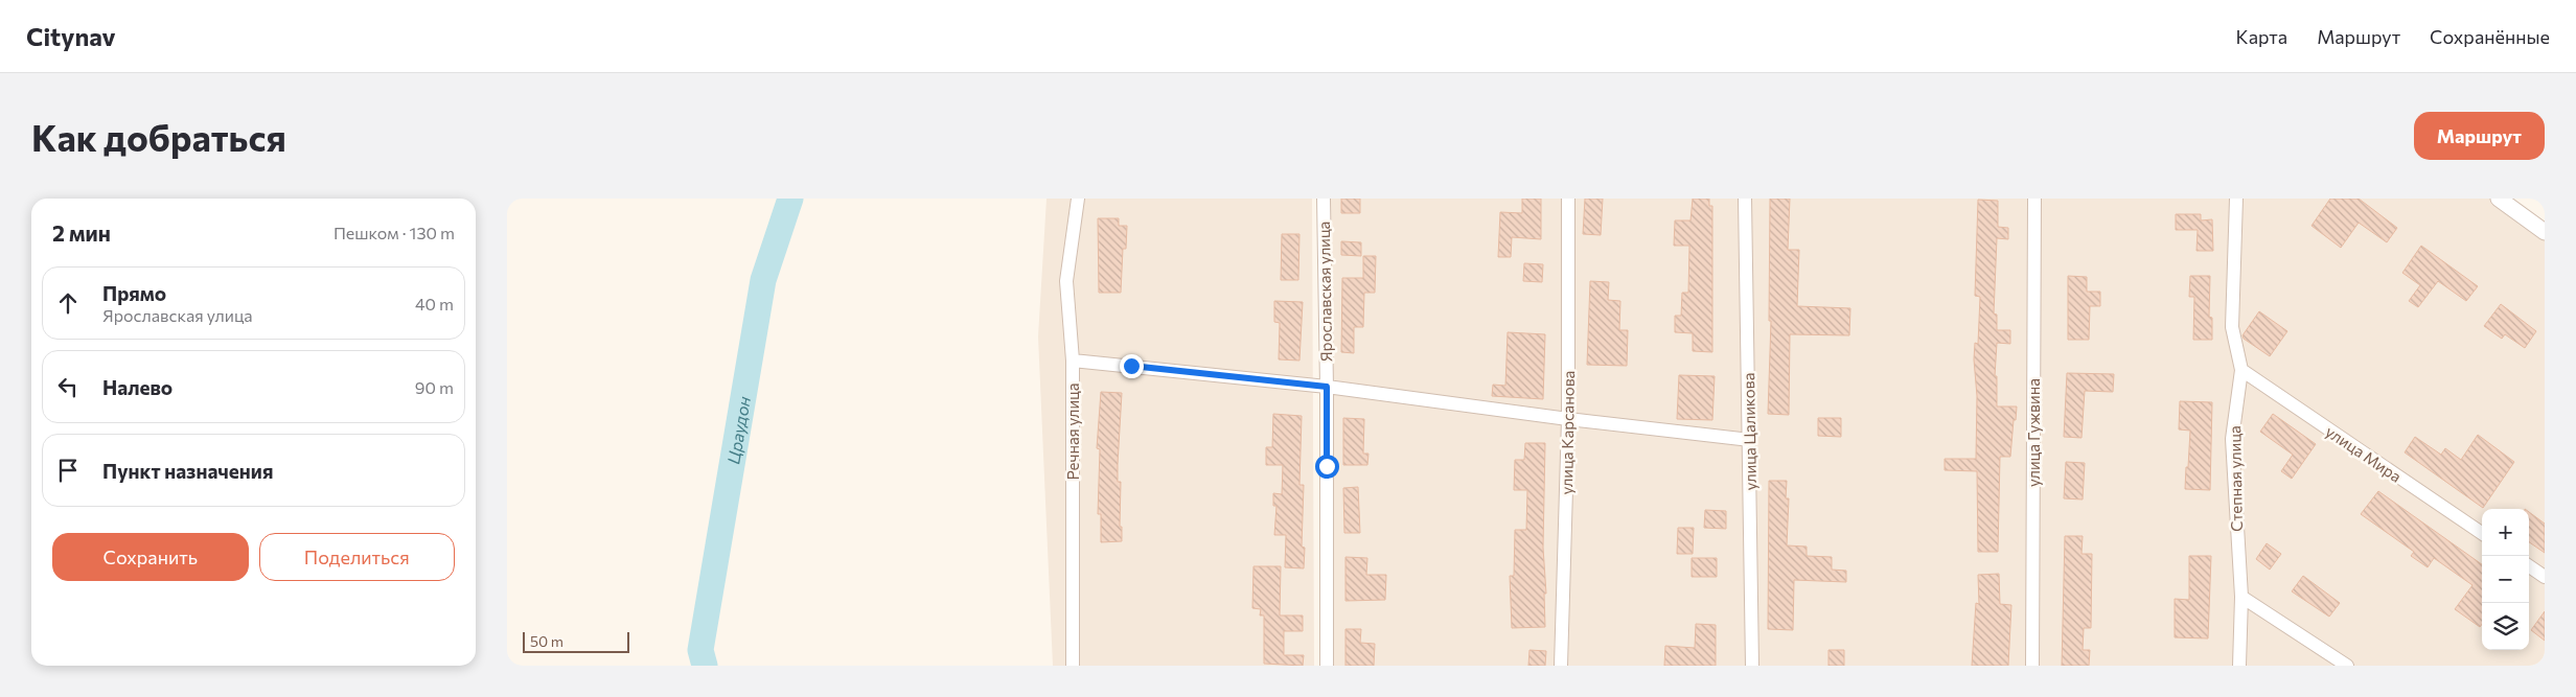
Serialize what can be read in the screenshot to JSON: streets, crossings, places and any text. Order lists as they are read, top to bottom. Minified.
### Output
{"streets":{"street":["Ярославская улица","Речная улица","улица Цаликова","улица Карсанова","улица Гужвина","улица Мира","Степная улица"]},"crossings":[["улица Мира","Степная улица"]],"water":["Цраудон"],"scale_bar":"50 m","page":{"header":"Citynav","nav":["Карта","Маршрут","Сохранённые"],"buttons":["Маршрут",["Сохранить","Поделиться"]],"title":"Как добраться","heading":["2 мин","Пешком · 130 m"],"list":[["Прямо","Ярославская улица","40 m"],["Налево","90 m"],"Пункт назначения"],"map_buttons":["+","−"],"scale":"50 m"}}
